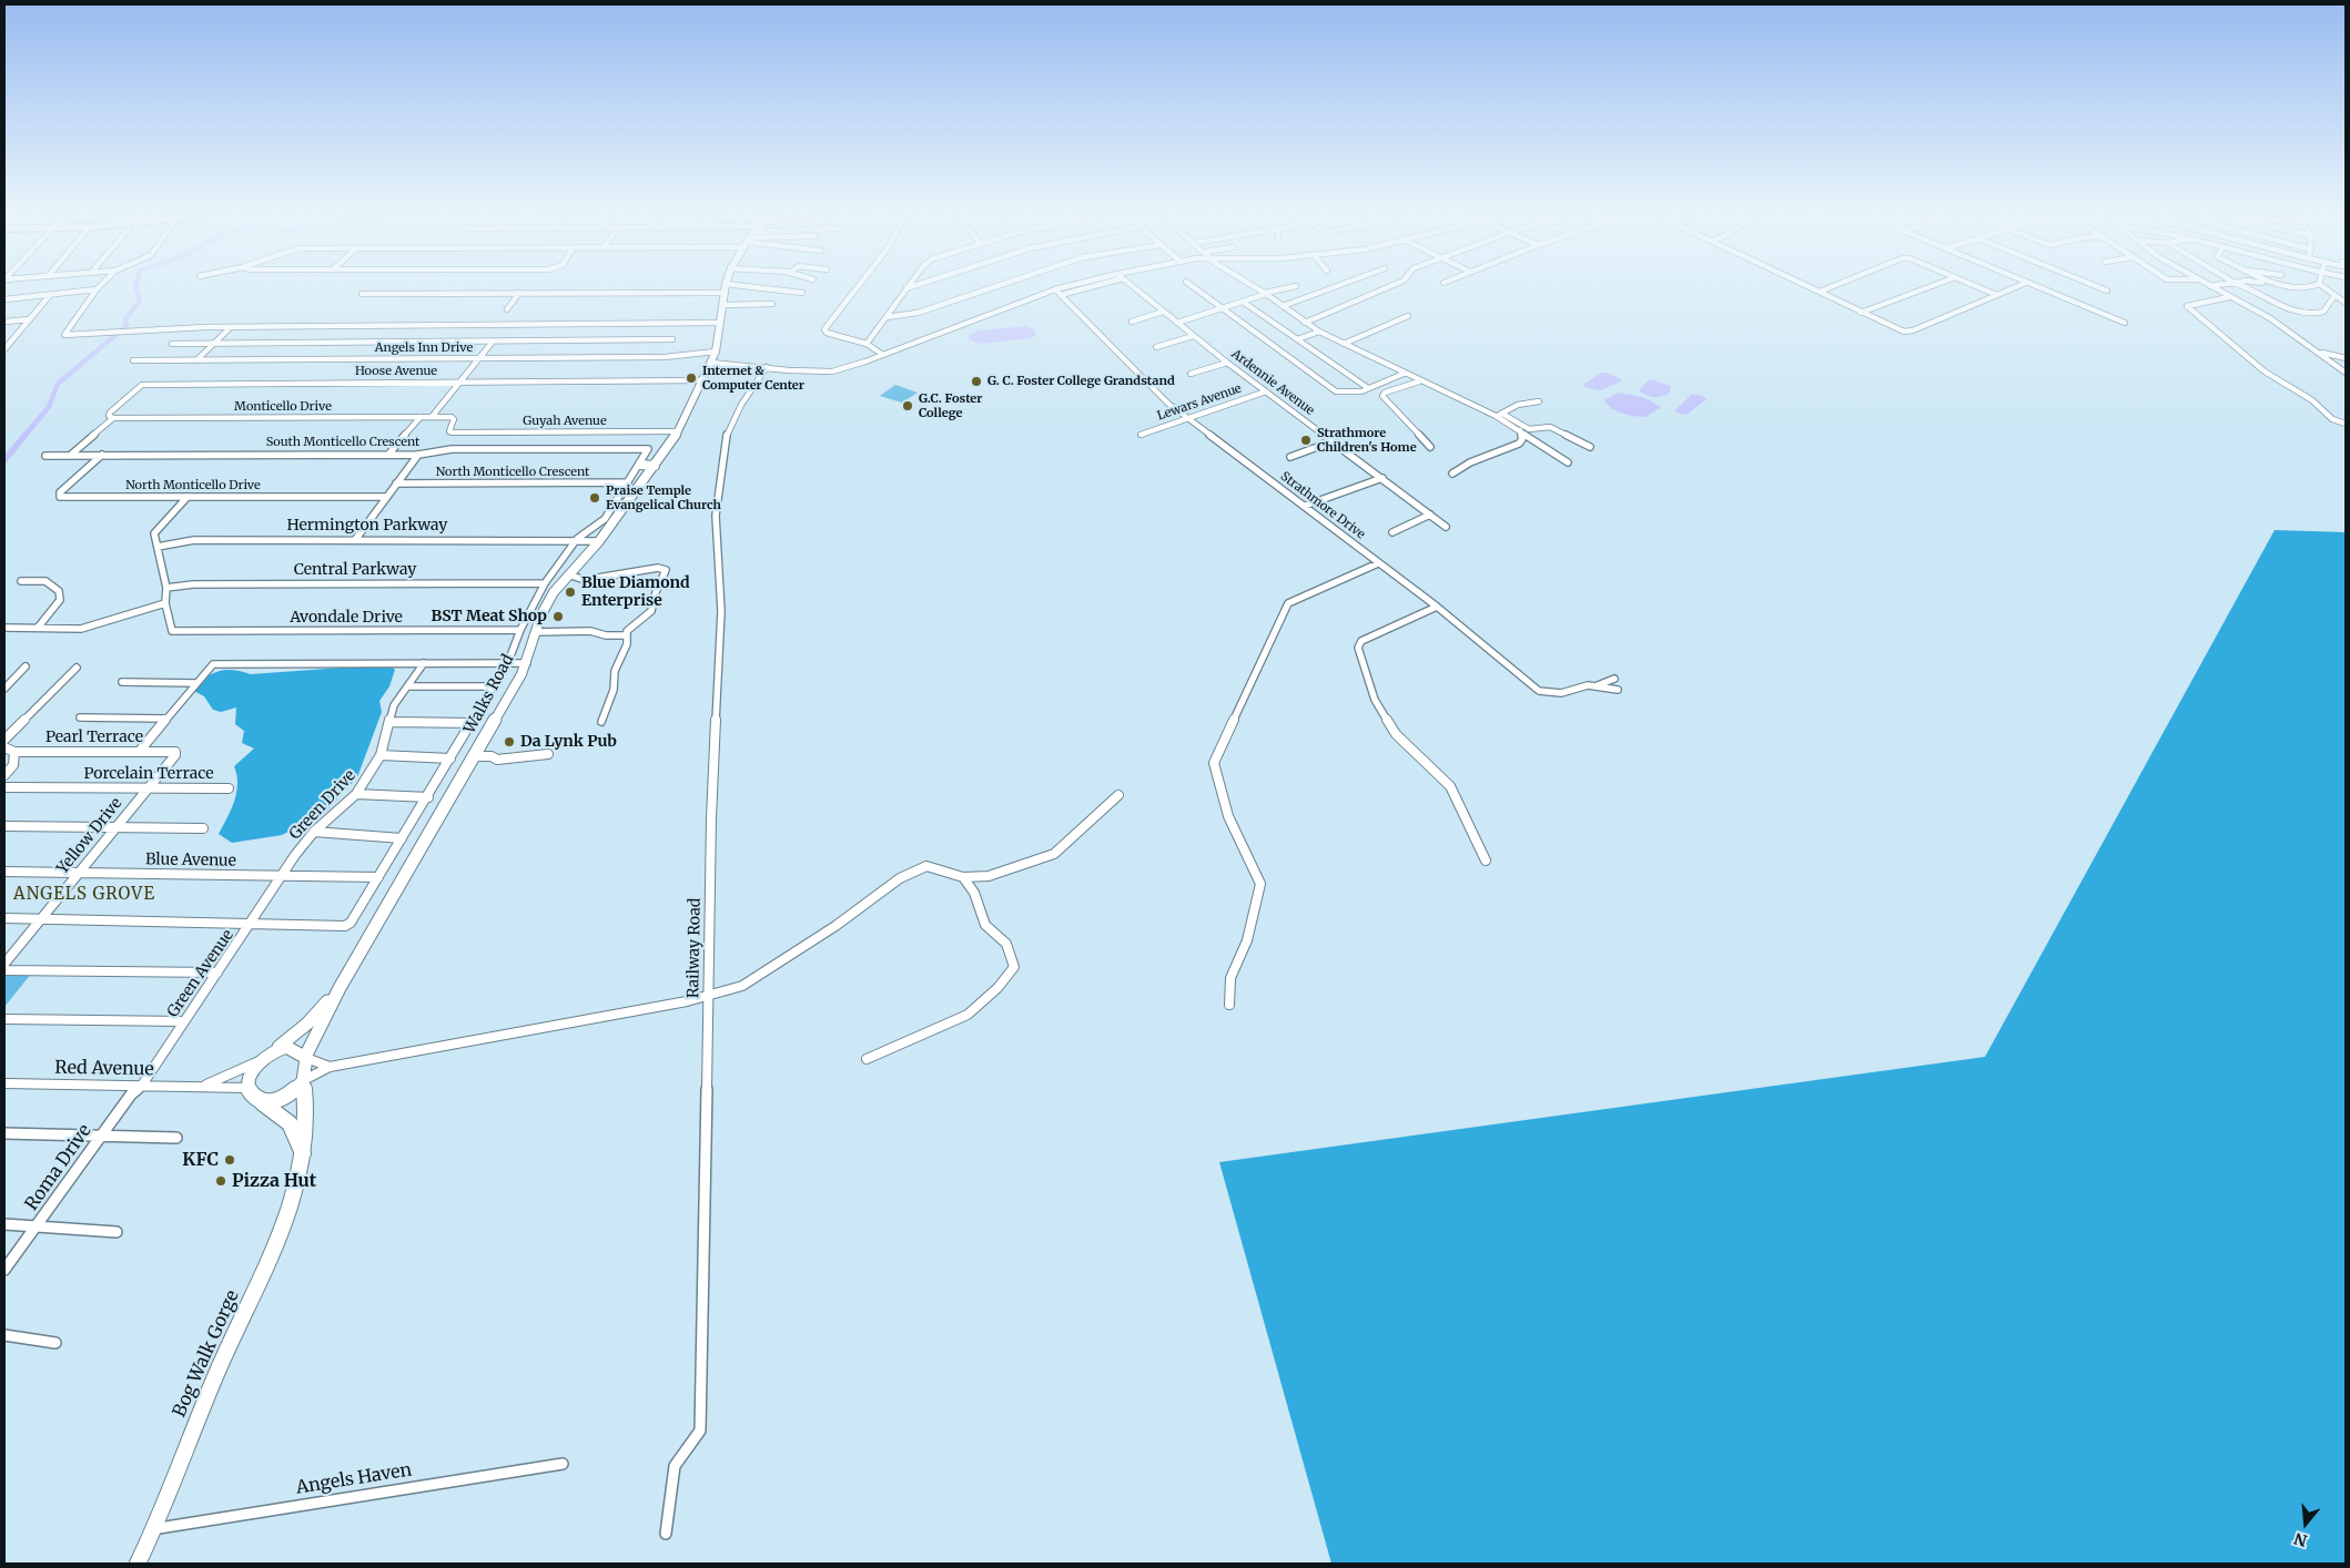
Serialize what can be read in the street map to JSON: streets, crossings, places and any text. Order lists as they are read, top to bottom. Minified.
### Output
{"streets":{"main road":["Walks Road","Bog Walk Gorge"],"street":["Angels Inn Drive","Hoose Avenue","Ardennie Avenue","Lewars Avenue","Monticello Drive","Guyah Avenue","South Monticello Crescent","North Monticello Crescent","North Monticello Drive","Strathmore Drive","Hermington Parkway","Central Parkway","Avondale Drive","Pearl Terrace","Porcelain Terrace","Green Drive","Yellow Drive","Blue Avenue","Railway Road","Green Avenue","Red Avenue","Roma Drive","Angels Haven"]},"crossings":[["Angels Inn Drive","Walks Road"],["Hoose Avenue","Monticello Drive"],["Hoose Avenue","Walks Road"],["Ardennie Avenue","Lewars Avenue"],["Lewars Avenue","Strathmore Drive"],["Monticello Drive","Guyah Avenue"],["Guyah Avenue","Walks Road"],["South Monticello Crescent","North Monticello Drive"],["Hermington Parkway","Walks Road"],["Walks Road","Red Avenue"],["Walks Road","Bog Walk Gorge"],["Pearl Terrace","Yellow Drive"],["Porcelain Terrace","Yellow Drive"],["Green Drive","Blue Avenue"],["Green Drive","Green Avenue"],["Yellow Drive","Blue Avenue"],["Blue Avenue","Green Avenue"],["Green Avenue","Red Avenue"],["Green Avenue","Roma Drive"],["Red Avenue","Roma Drive"],["Red Avenue","Bog Walk Gorge"],["Bog Walk Gorge","Angels Haven"]],"districts":["ANGELS GROVE"],"places":["Internet & Computer Center","G. C. Foster College Grandstand","G.C. Foster College","Strathmore Children's Home","Praise Temple Evangelical Church","Blue Diamond Enterprise","BST Meat Shop","Da Lynk Pub","KFC","Pizza Hut"],"north":"bottom"}
